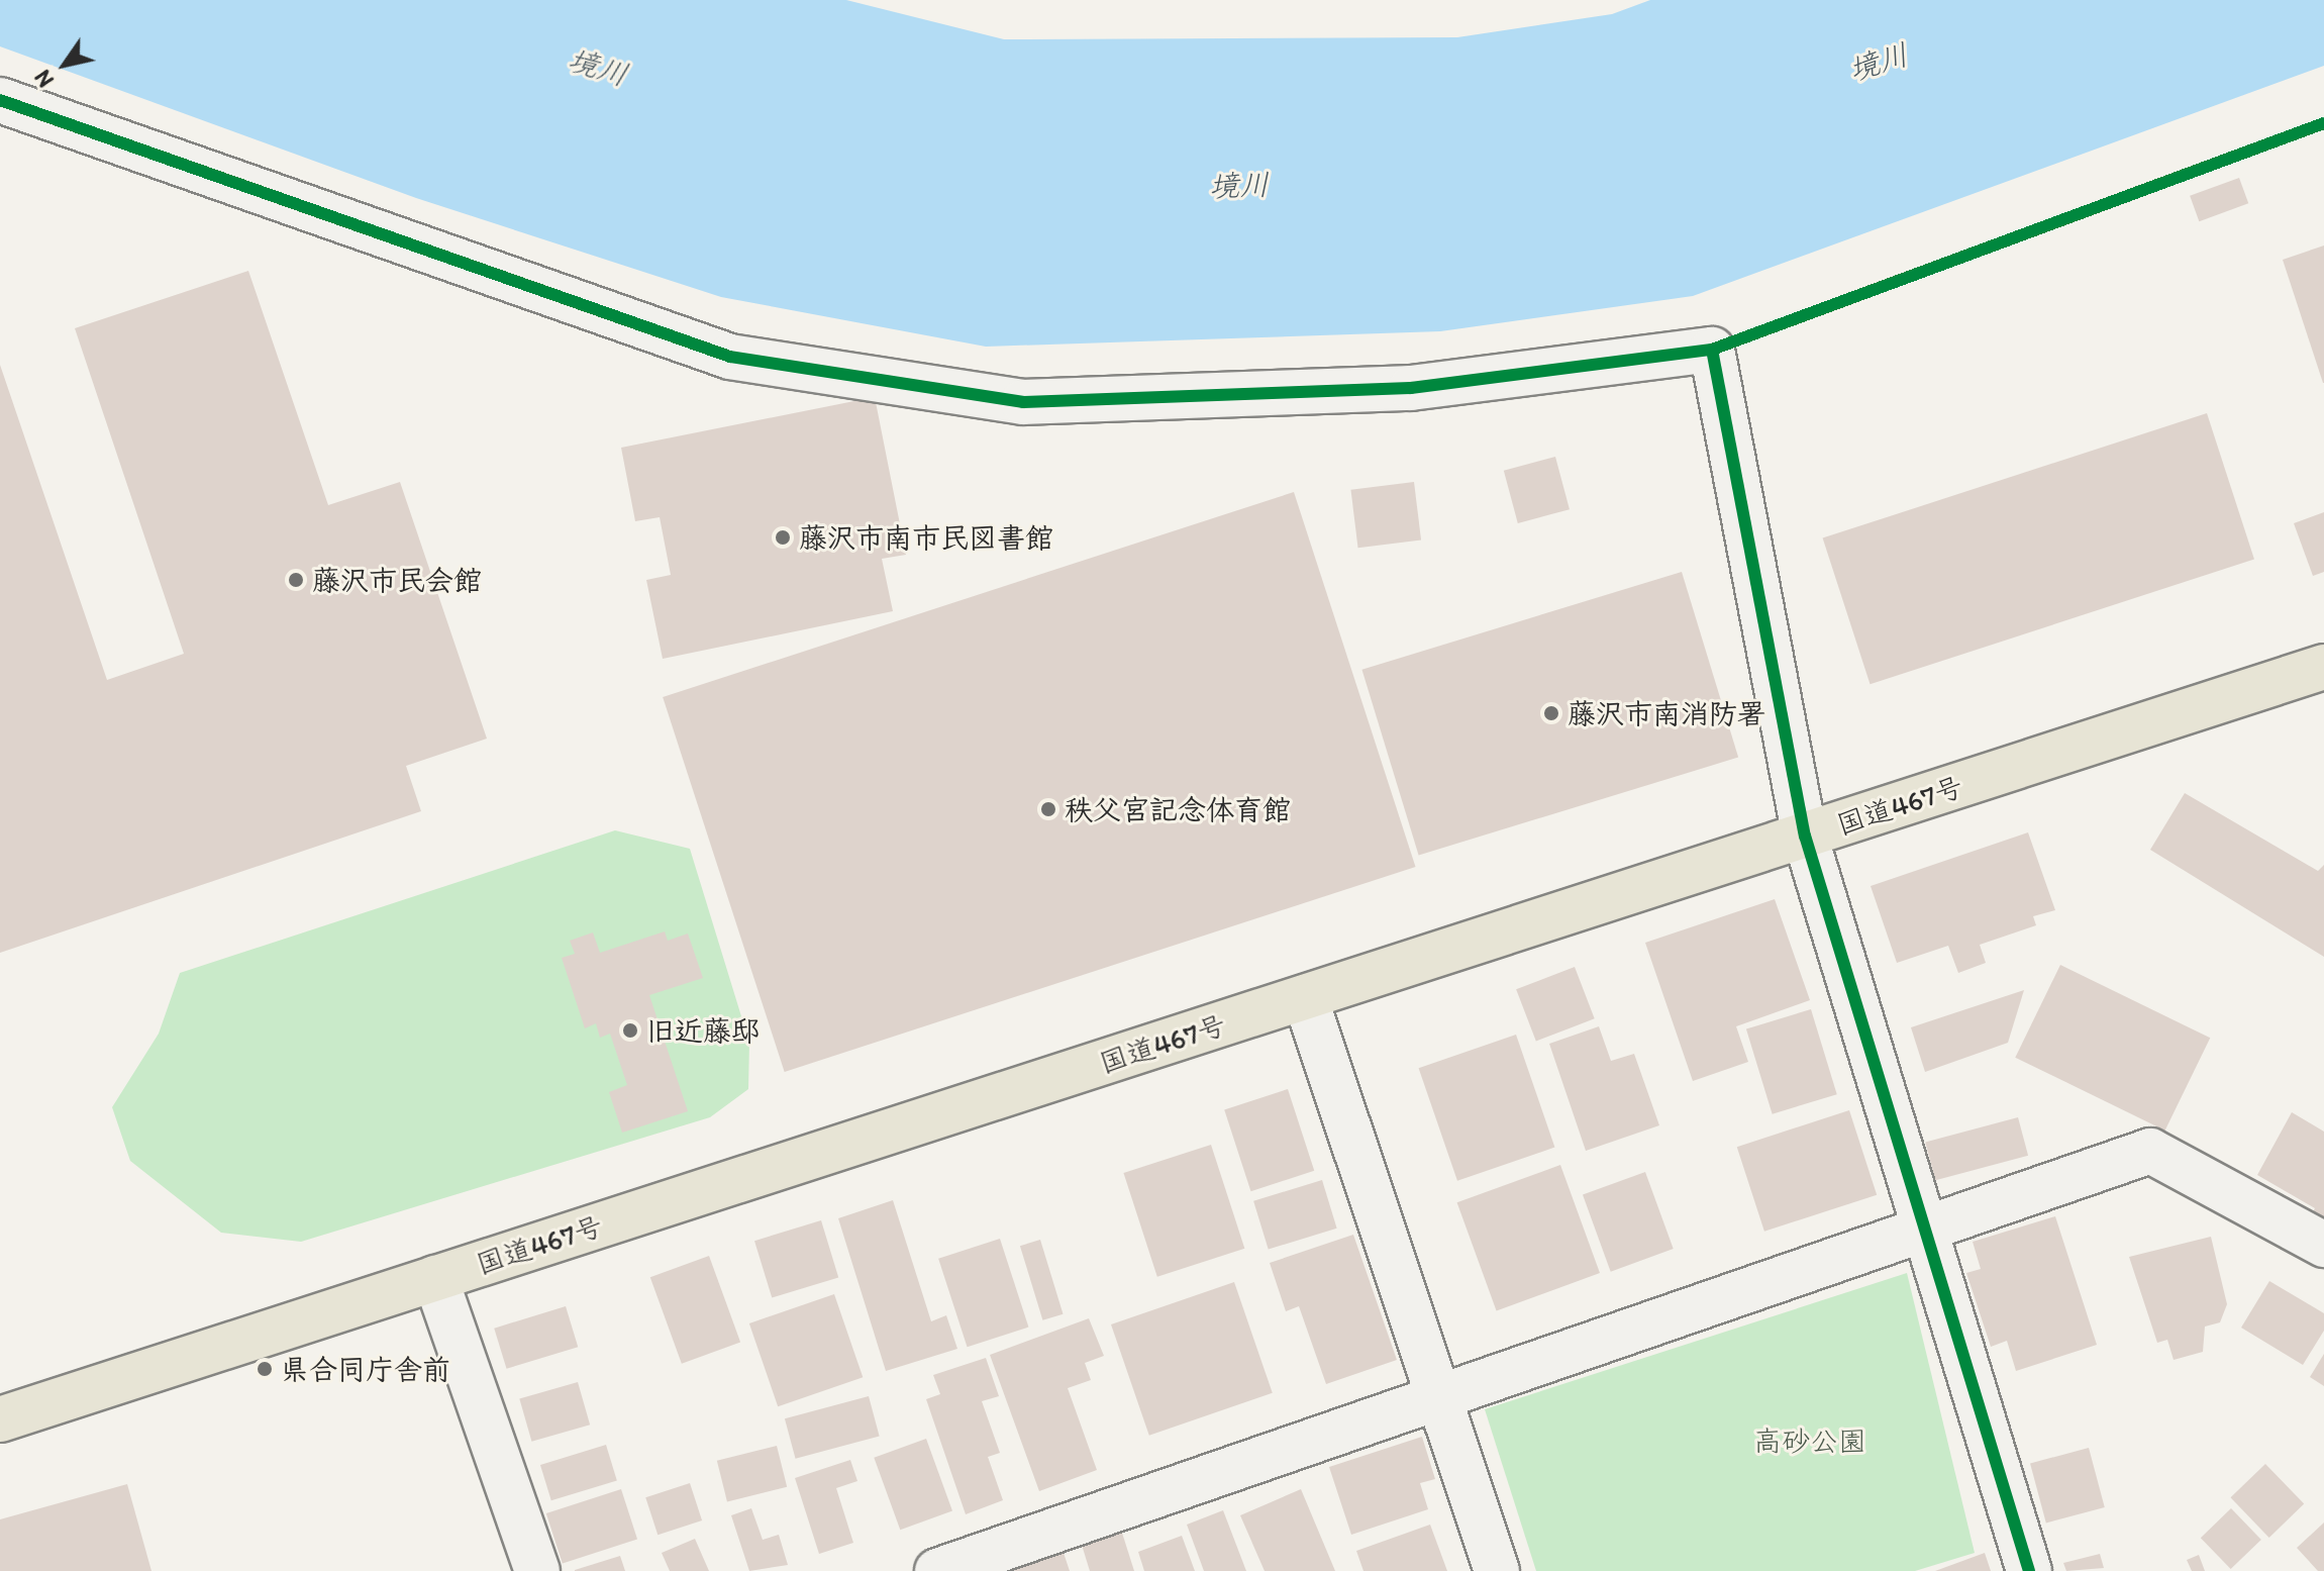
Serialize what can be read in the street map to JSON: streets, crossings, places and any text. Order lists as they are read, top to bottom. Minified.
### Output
{"streets":{"highway":["国道467号"]},"water":["境川"],"parks":["高砂公園"],"places":["藤沢市南市民図書館","藤沢市民会館","藤沢市南消防署","秩父宮記念体育館","旧近藤邸","県合同庁舎前"],"north":"bottom left"}
